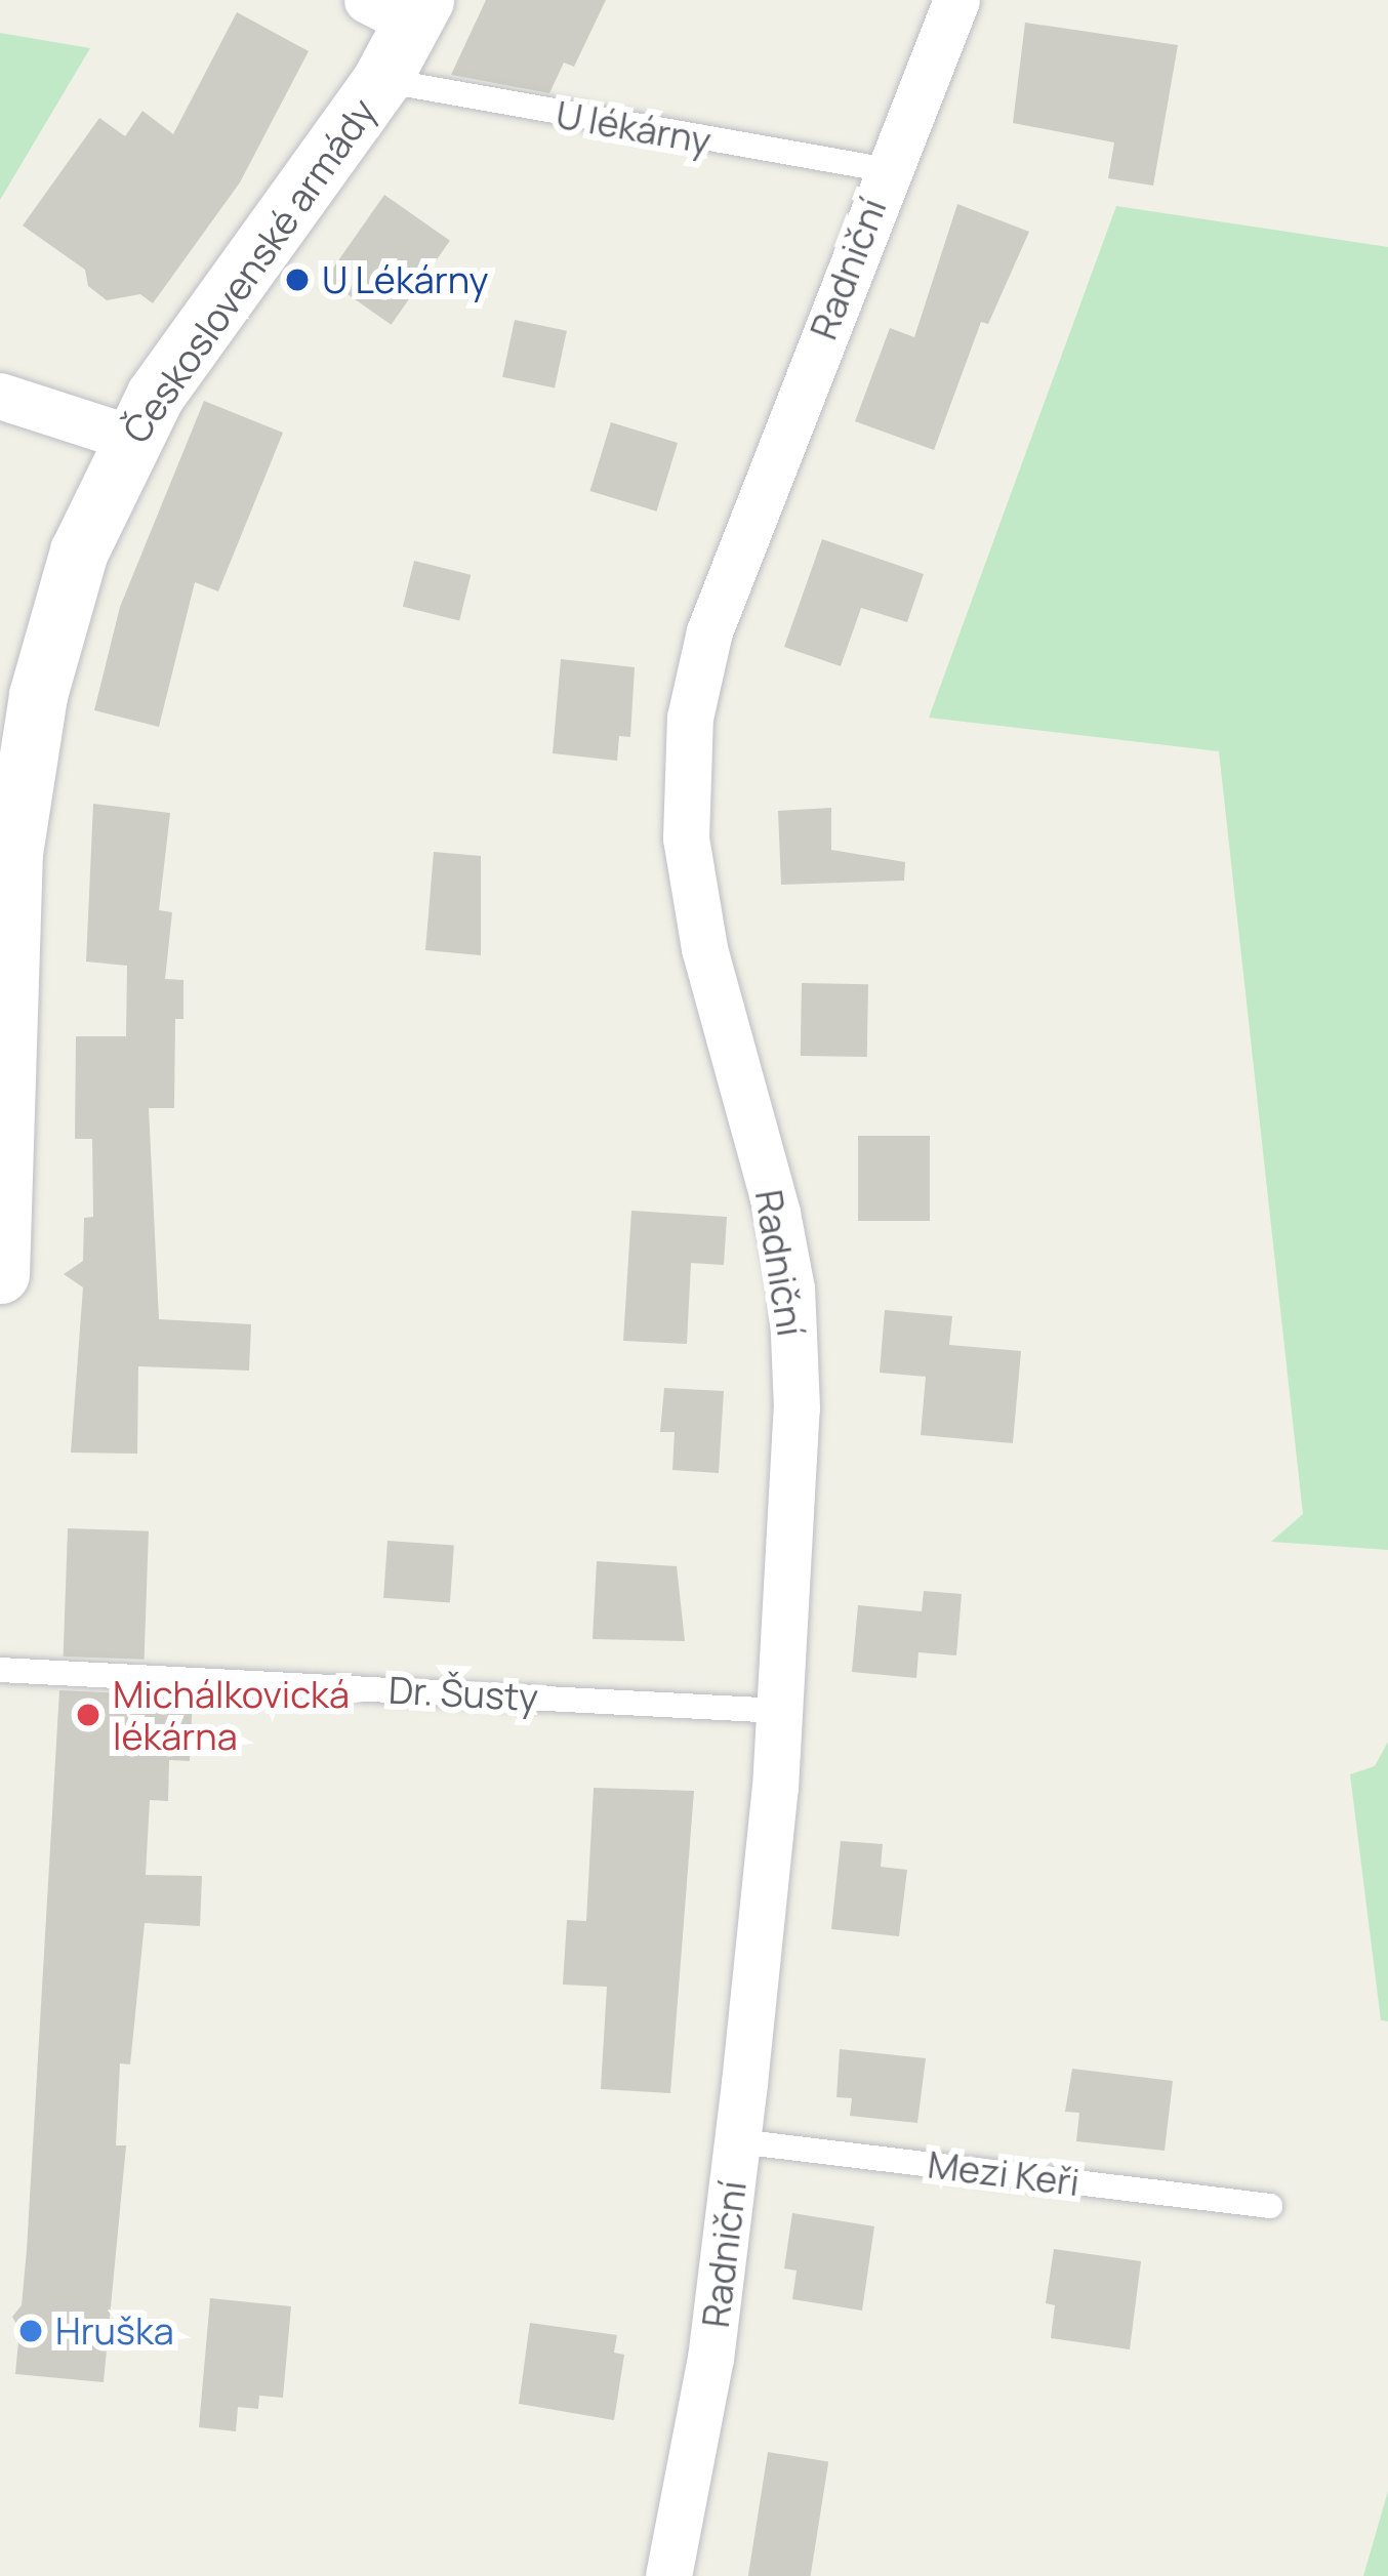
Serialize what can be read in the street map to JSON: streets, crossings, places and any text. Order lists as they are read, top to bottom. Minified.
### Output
{"streets":{"street":["Radniční","Československé armády"],"lane":["U lékárny","Dr. Šusty","Mezi Keři"]},"crossings":[["U lékárny","Radniční"],["U lékárny","Československé armády"],["Radniční","Dr. Šusty"],["Radniční","Mezi Keři"]],"places":["U Lékárny","Michálkovická lékárna","Hruška"]}
